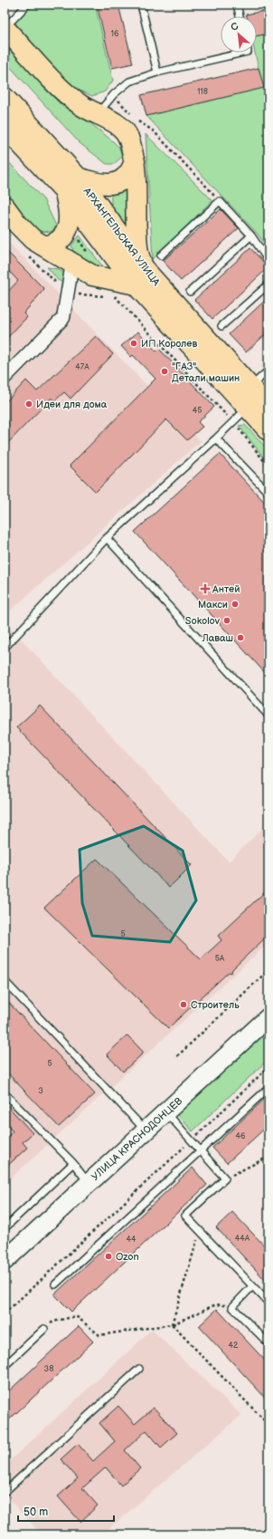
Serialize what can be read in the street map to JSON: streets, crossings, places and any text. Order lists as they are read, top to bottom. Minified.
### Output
{"streets":{"main road":["АРХАНГЕЛЬСКАЯ УЛИЦА","УЛИЦА КРАСНОДОНЦЕВ"]},"places":{"other":["ИП Королев","\"ГАЗ\" Детали машин","Идеи для дома","Макси","Sokolov","Лаваш","Строитель","Ozon"],"health":["Антей"]},"house_numbers":["16","118","47А","45","5","5А","5","3","46","44А","44","42","38"],"scale_bar":"50 m","north":"top left"}
